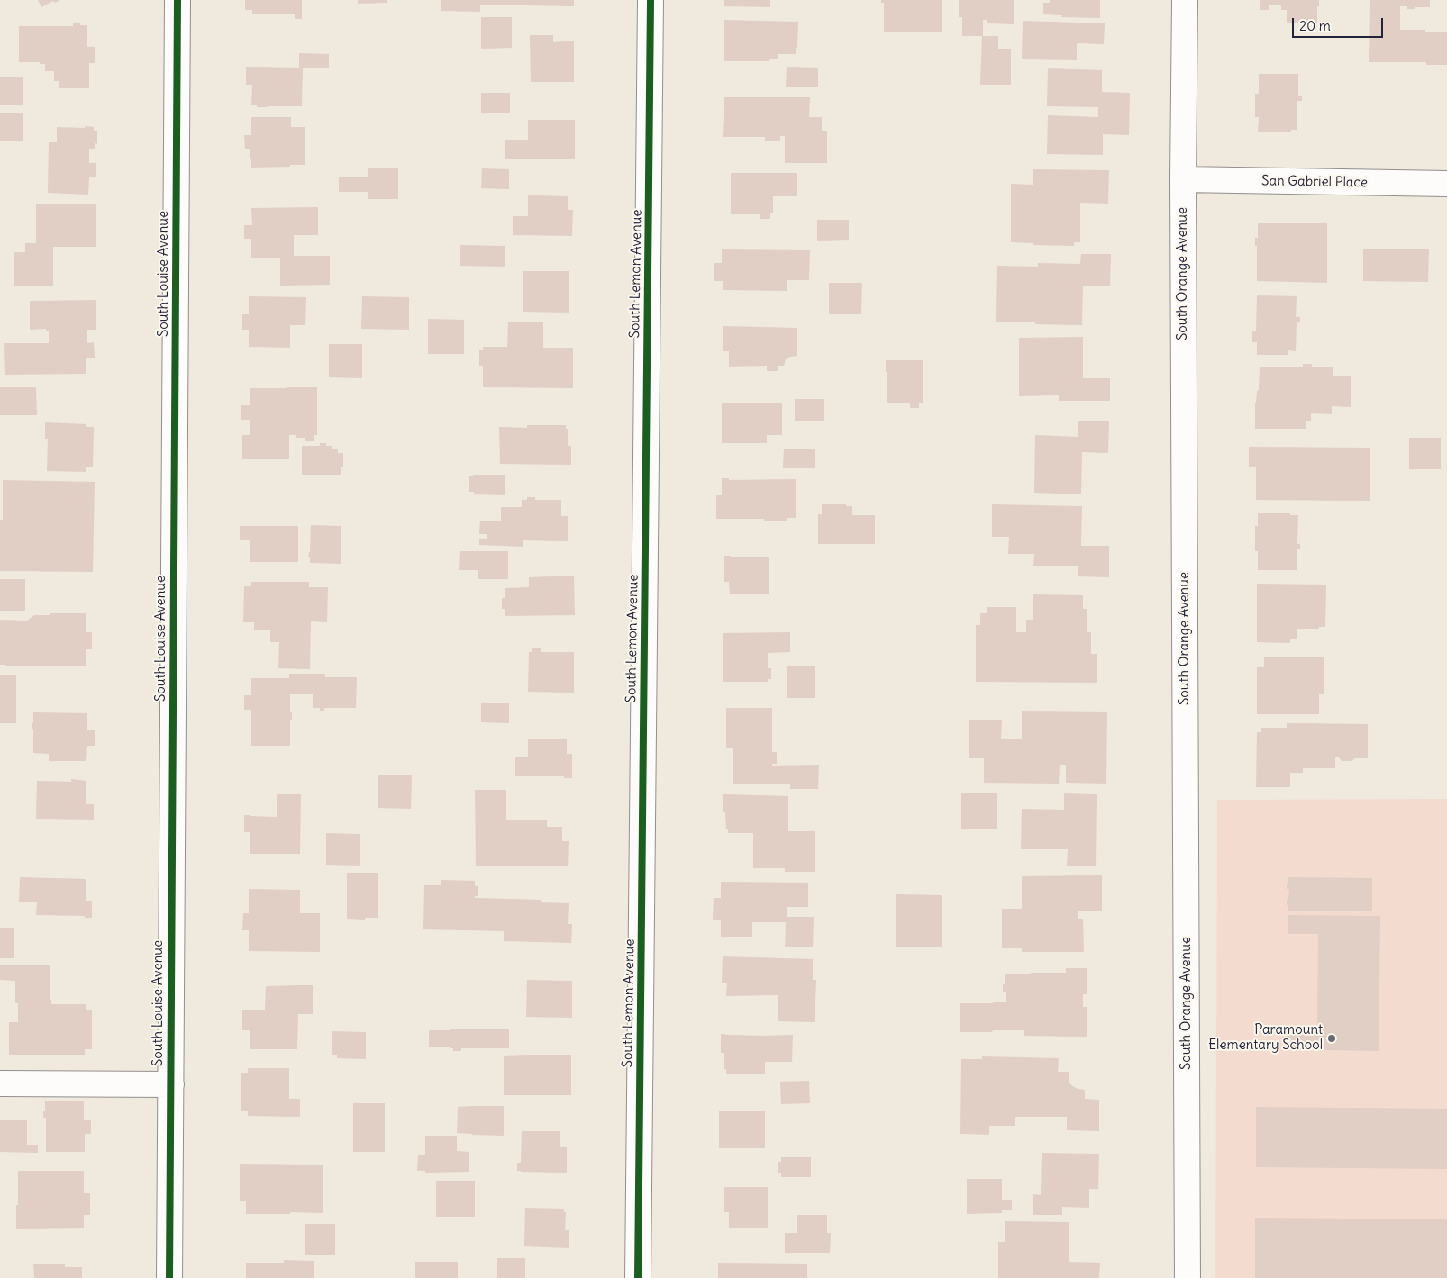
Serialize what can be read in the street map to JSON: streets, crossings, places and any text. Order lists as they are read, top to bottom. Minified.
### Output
{"streets":{"street":["San Gabriel Place","South Louise Avenue","South Lemon Avenue","South Orange Avenue"]},"crossings":[["San Gabriel Place","South Orange Avenue"]],"places":["Paramount Elementary School"],"scale_bar":"20 m"}
